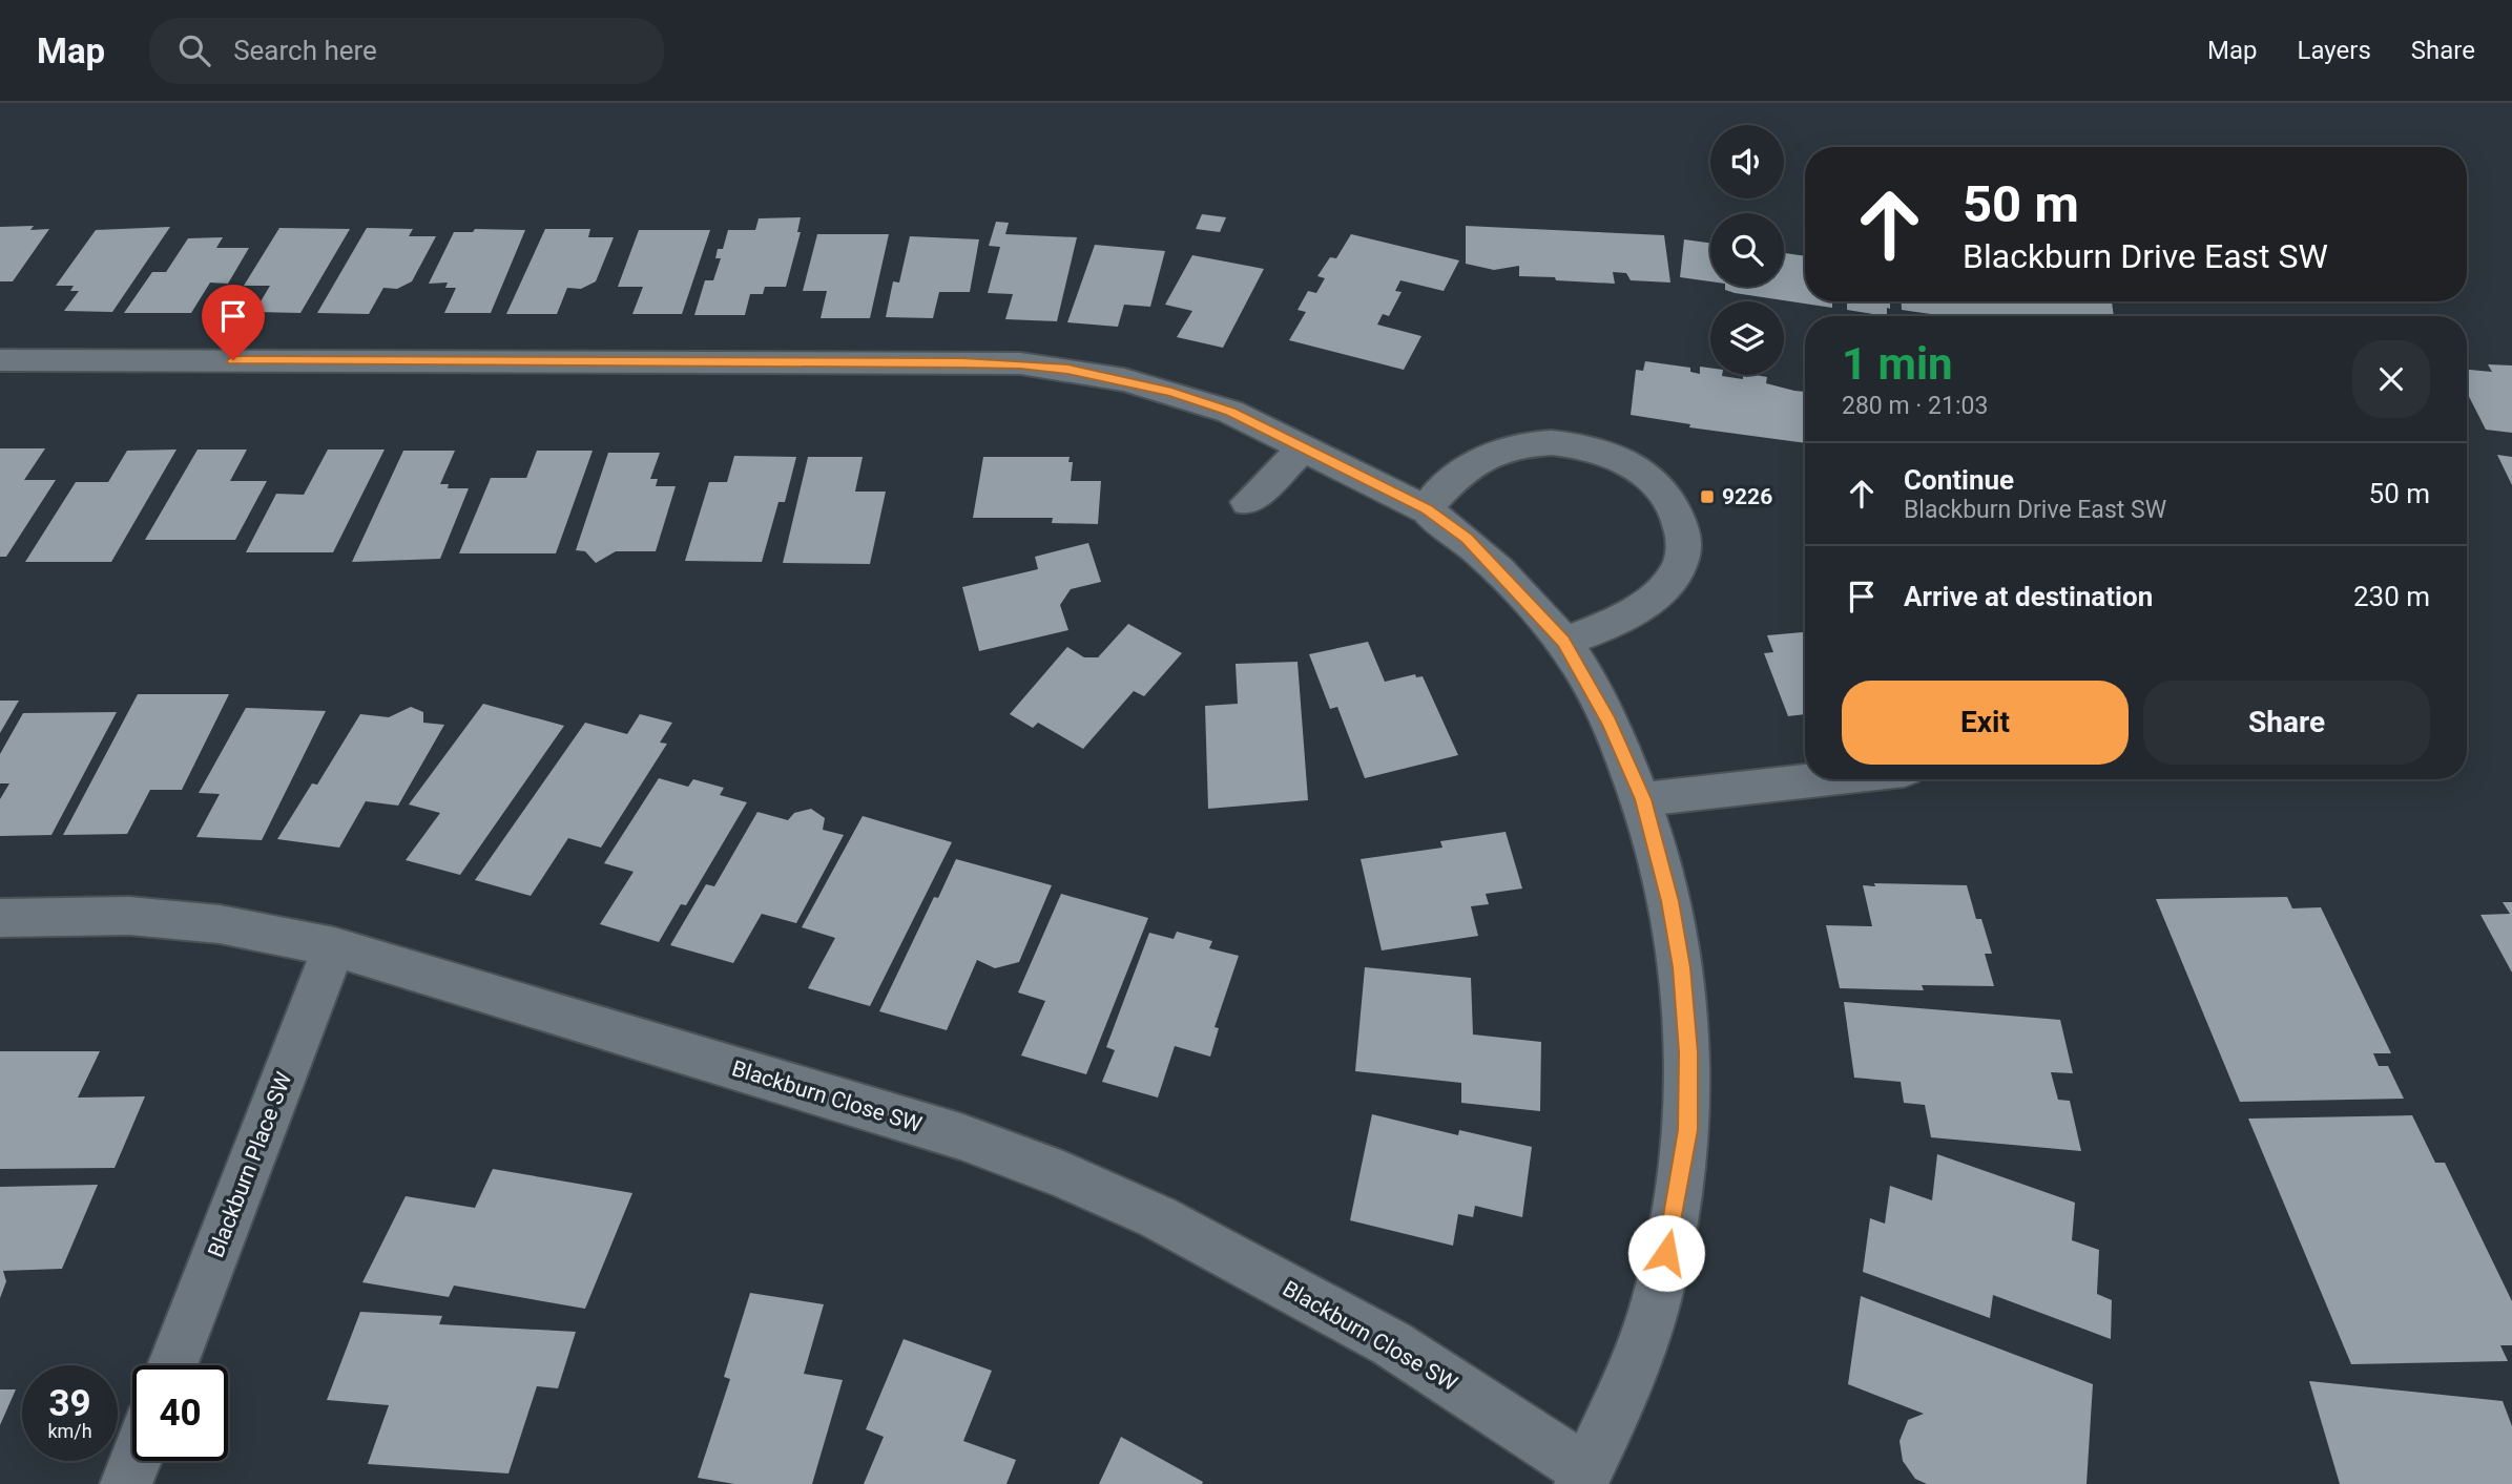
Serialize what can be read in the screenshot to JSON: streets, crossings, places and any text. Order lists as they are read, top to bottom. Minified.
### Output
{"streets":{"street":["Blackburn Close SW","Blackburn Place SW"]},"crossings":[["Blackburn Close SW","Blackburn Place SW"]],"places":{"transit":["9226"]},"page":{"header":"Map","search":"Search here","nav":["Map","Layers","Share"],"turn":["50 m","Blackburn Drive East SW"],"heading":["1 min","280 m · 21:03"],"list":[{"name":"Continue","note":"Blackburn Drive East SW","value":"50 m"},{"name":"Arrive at destination","value":"230 m"}],"buttons":["Exit","Share"],"speed":"39 km/h","limit":"40"}}
